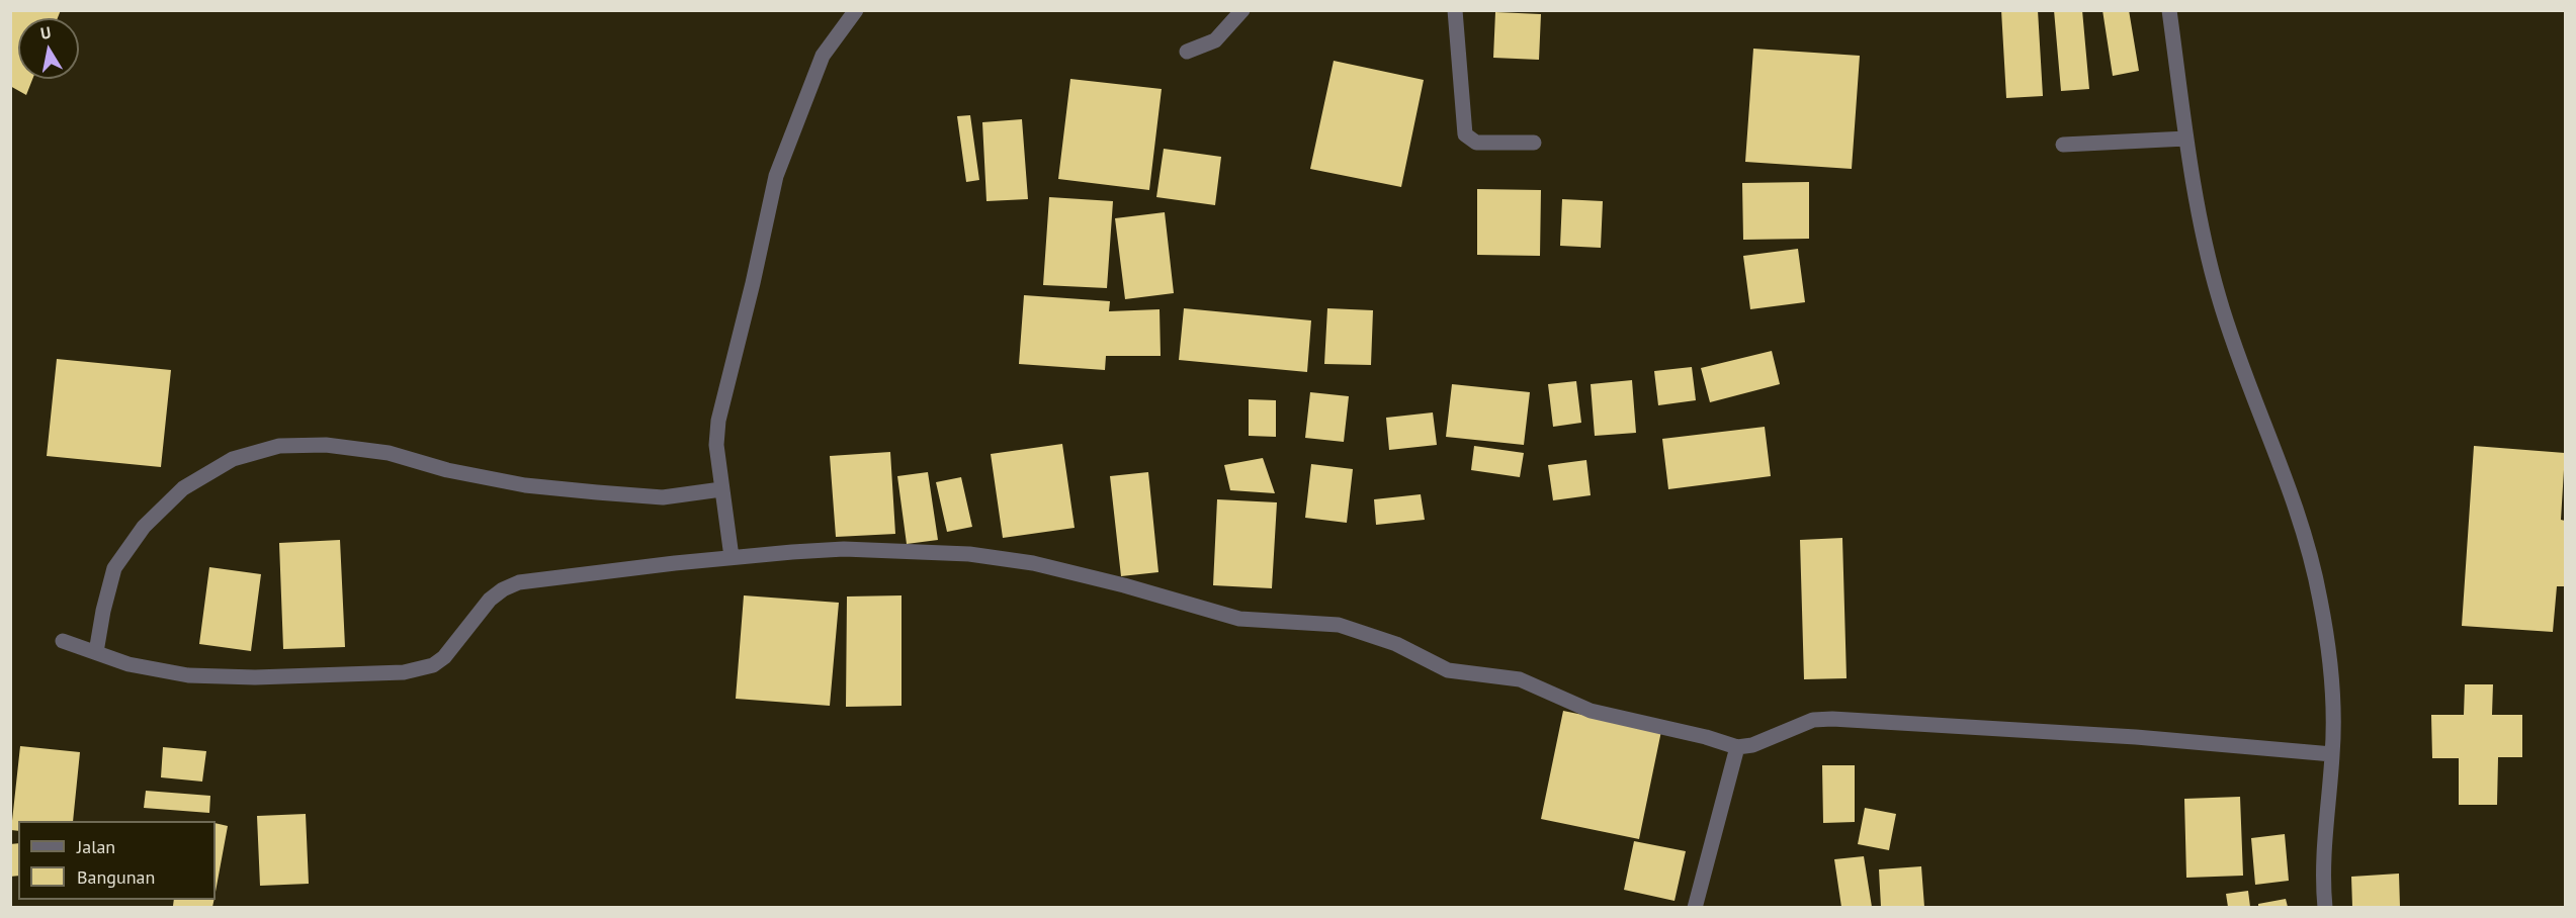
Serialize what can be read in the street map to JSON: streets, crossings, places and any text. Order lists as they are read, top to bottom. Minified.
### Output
{"legend":["Jalan","Bangunan"],"north":"top"}
